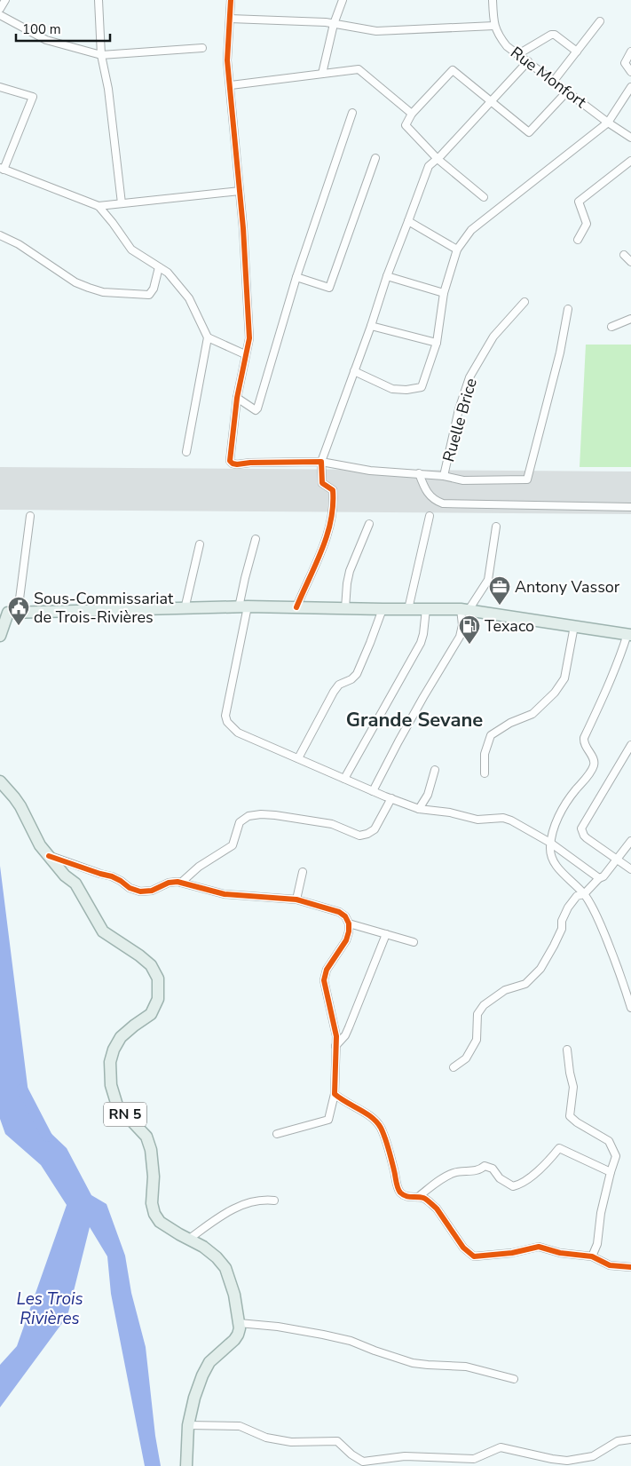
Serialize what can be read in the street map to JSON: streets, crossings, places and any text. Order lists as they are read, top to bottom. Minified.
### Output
{"streets":{"main road":["RN 5"],"street":["Rue Monfort","Ruelle Brice"]},"districts":["Grande Sevane"],"water":["Les Trois Rivières"],"places":{"office":["Antony Vassor"],"public building":["Sous-Commissariat de Trois-Rivières"],"fuel station":["Texaco"]},"scale_bar":"100 m"}
